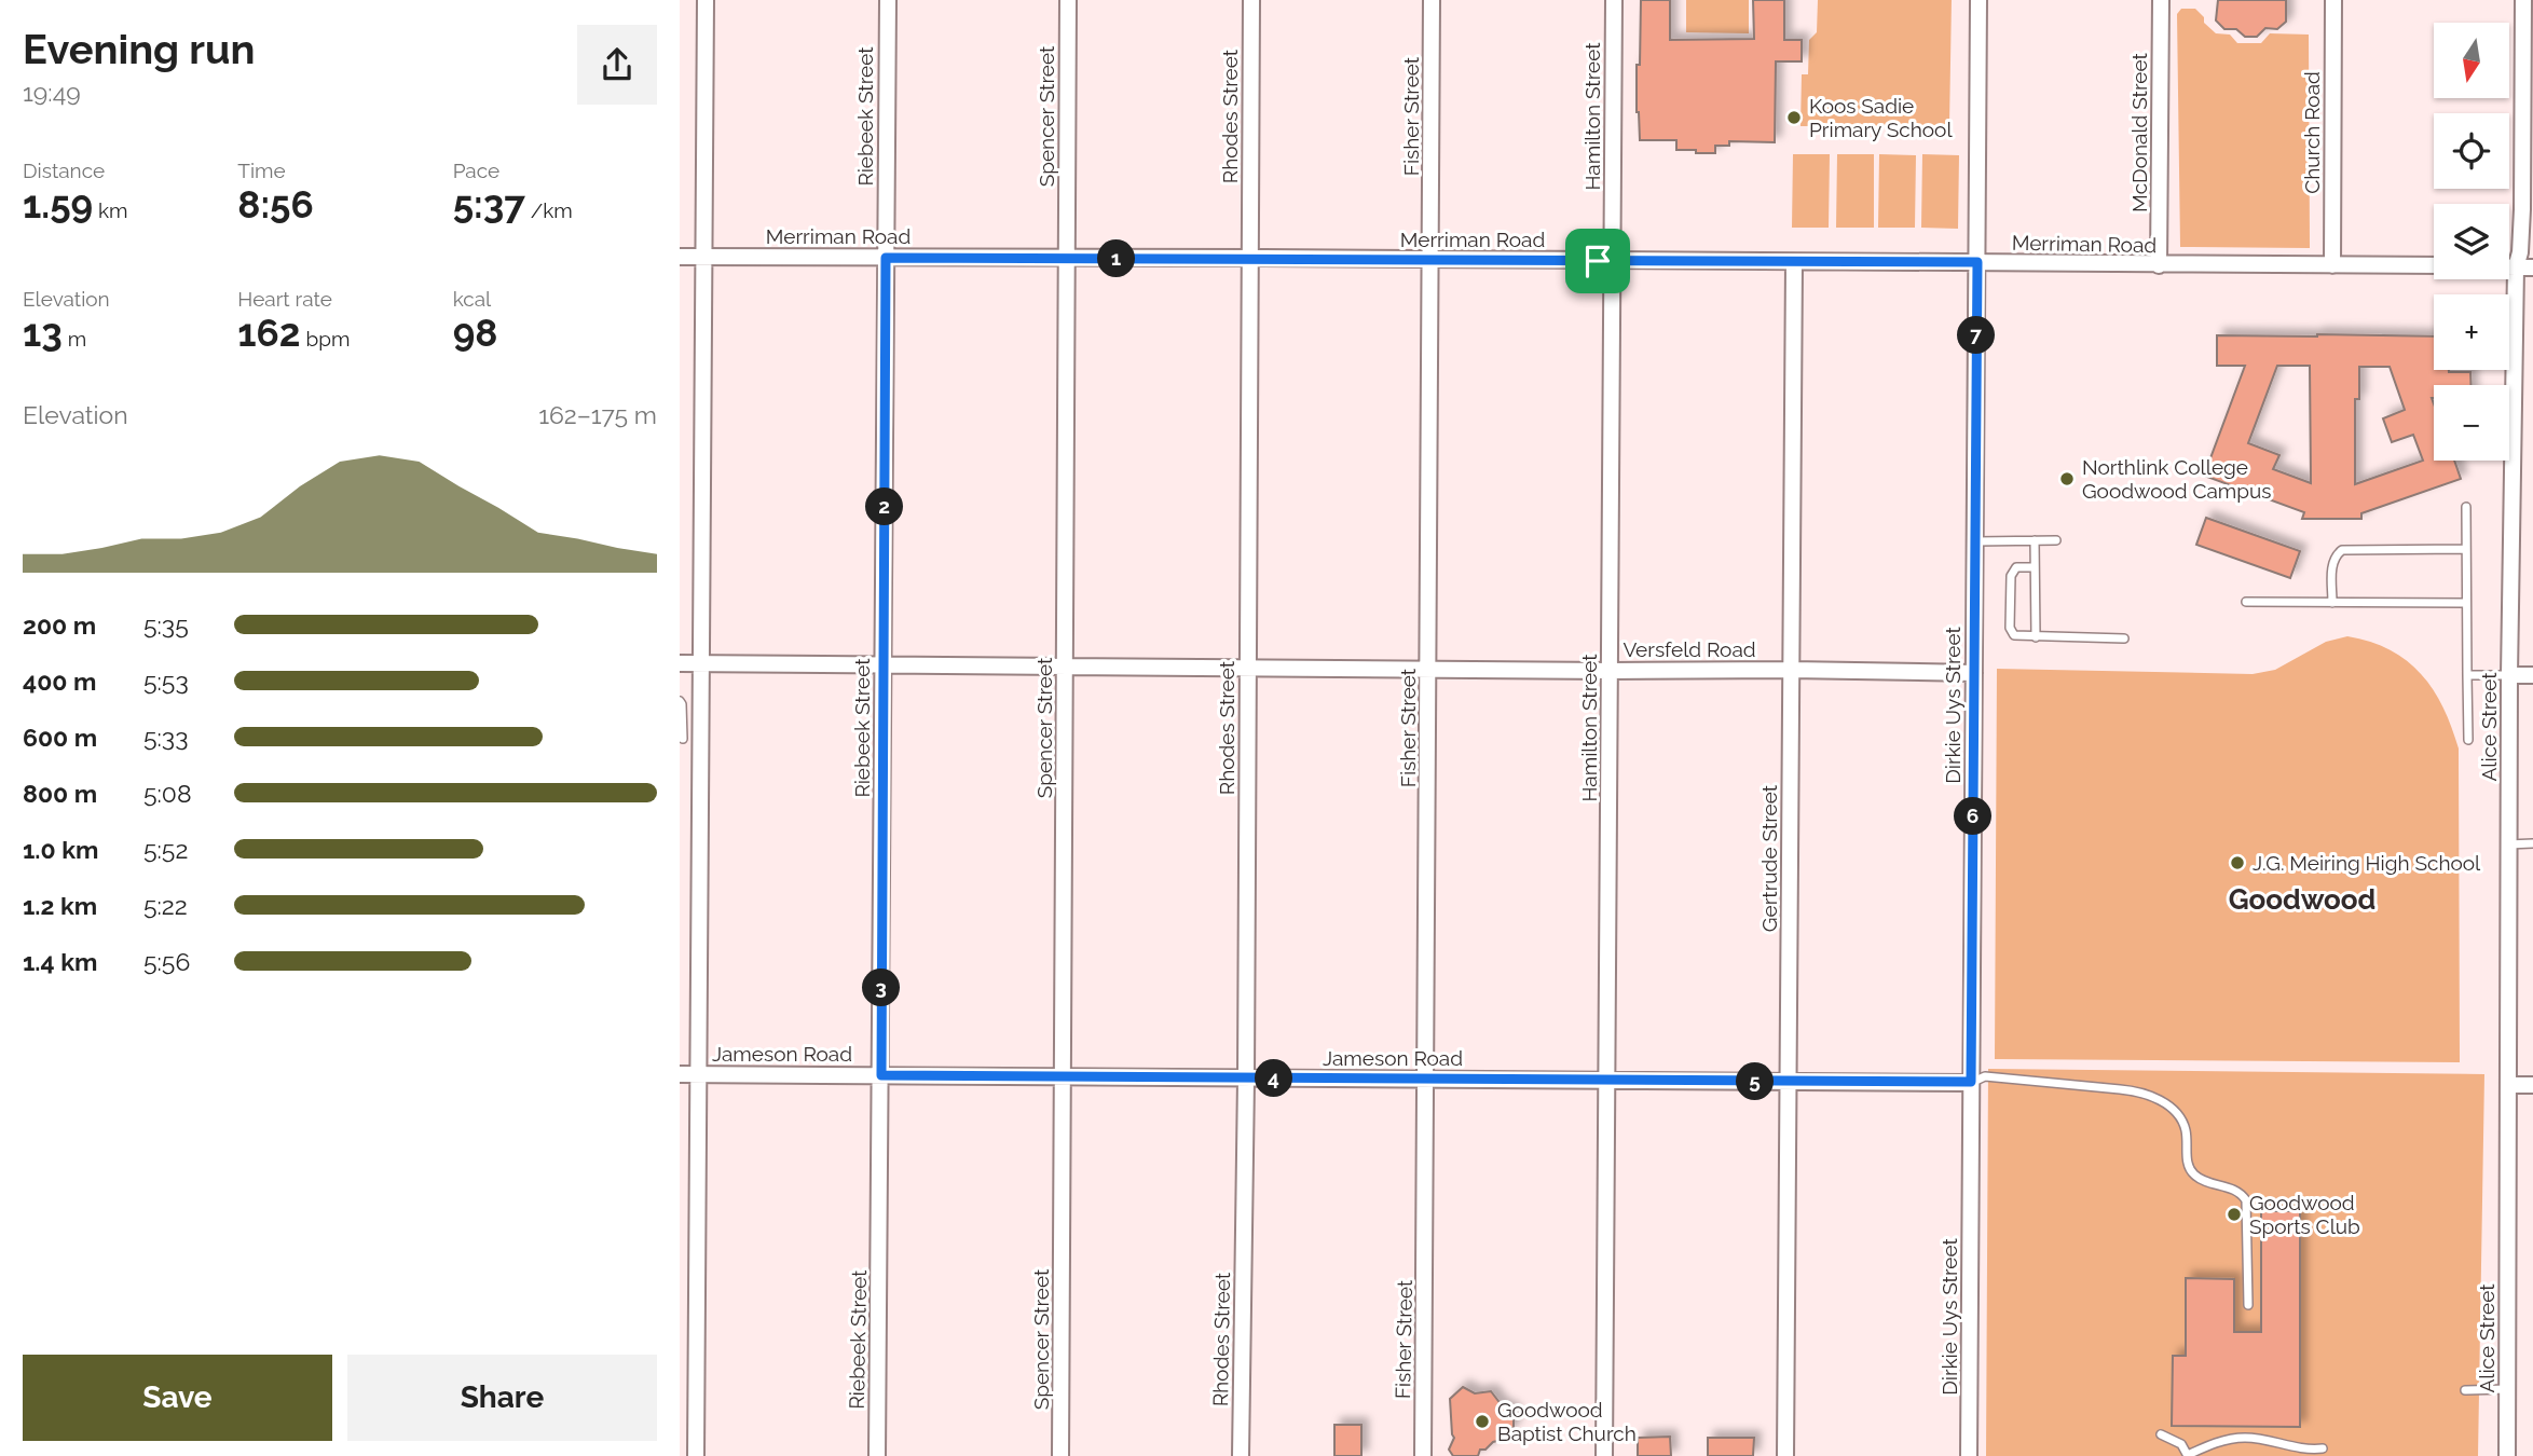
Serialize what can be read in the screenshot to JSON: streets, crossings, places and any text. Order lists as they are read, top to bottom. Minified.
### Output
{"streets":{"street":["Riebeek Street","Spencer Street","Rhodes Street","Fisher Street","Hamilton Street","McDonald Street","Church Road","Merriman Road","Versfeld Road","Dirkie Uys Street","Alice Street","Gertrude Street","Jameson Road"]},"crossings":[["Riebeek Street","Merriman Road"],["Riebeek Street","Versfeld Road"],["Riebeek Street","Jameson Road"],["Spencer Street","Merriman Road"],["Spencer Street","Versfeld Road"],["Spencer Street","Jameson Road"],["Rhodes Street","Merriman Road"],["Rhodes Street","Versfeld Road"],["Rhodes Street","Jameson Road"],["Fisher Street","Merriman Road"],["Fisher Street","Versfeld Road"],["Fisher Street","Jameson Road"],["Hamilton Street","Merriman Road"],["Hamilton Street","Versfeld Road"],["Hamilton Street","Jameson Road"],["McDonald Street","Merriman Road"],["Church Road","Merriman Road"],["Merriman Road","Dirkie Uys Street"],["Merriman Road","Gertrude Street"],["Versfeld Road","Dirkie Uys Street"],["Versfeld Road","Gertrude Street"],["Dirkie Uys Street","Jameson Road"],["Gertrude Street","Jameson Road"]],"districts":["Goodwood"],"places":["Koos Sadie Primary School","Northlink College Goodwood Campus","J.G. Meiring High School","Goodwood Sports Club","Goodwood Baptist Church"],"north":"bottom","page":{"heading":["Evening run","19:49"],"map_buttons":["+","−"],"stats":[["Distance","1.59 km"],["Time","8:56"],["Pace","5:37 /km"],["Elevation","13 m"],["Heart rate","162 bpm"],["kcal","98"]],"pins":["1","7","2","6","3","4","5"],"chart":["Elevation","162–175 m"],"list":[{"name":"200 m","note":"5:35"},{"name":"400 m","note":"5:53"},{"name":"600 m","note":"5:33"},{"name":"800 m","note":"5:08"},{"name":"1.0 km","note":"5:52"},{"name":"1.2 km","note":"5:22"},{"name":"1.4 km","note":"5:56"}],"buttons":["Save","Share"]}}
